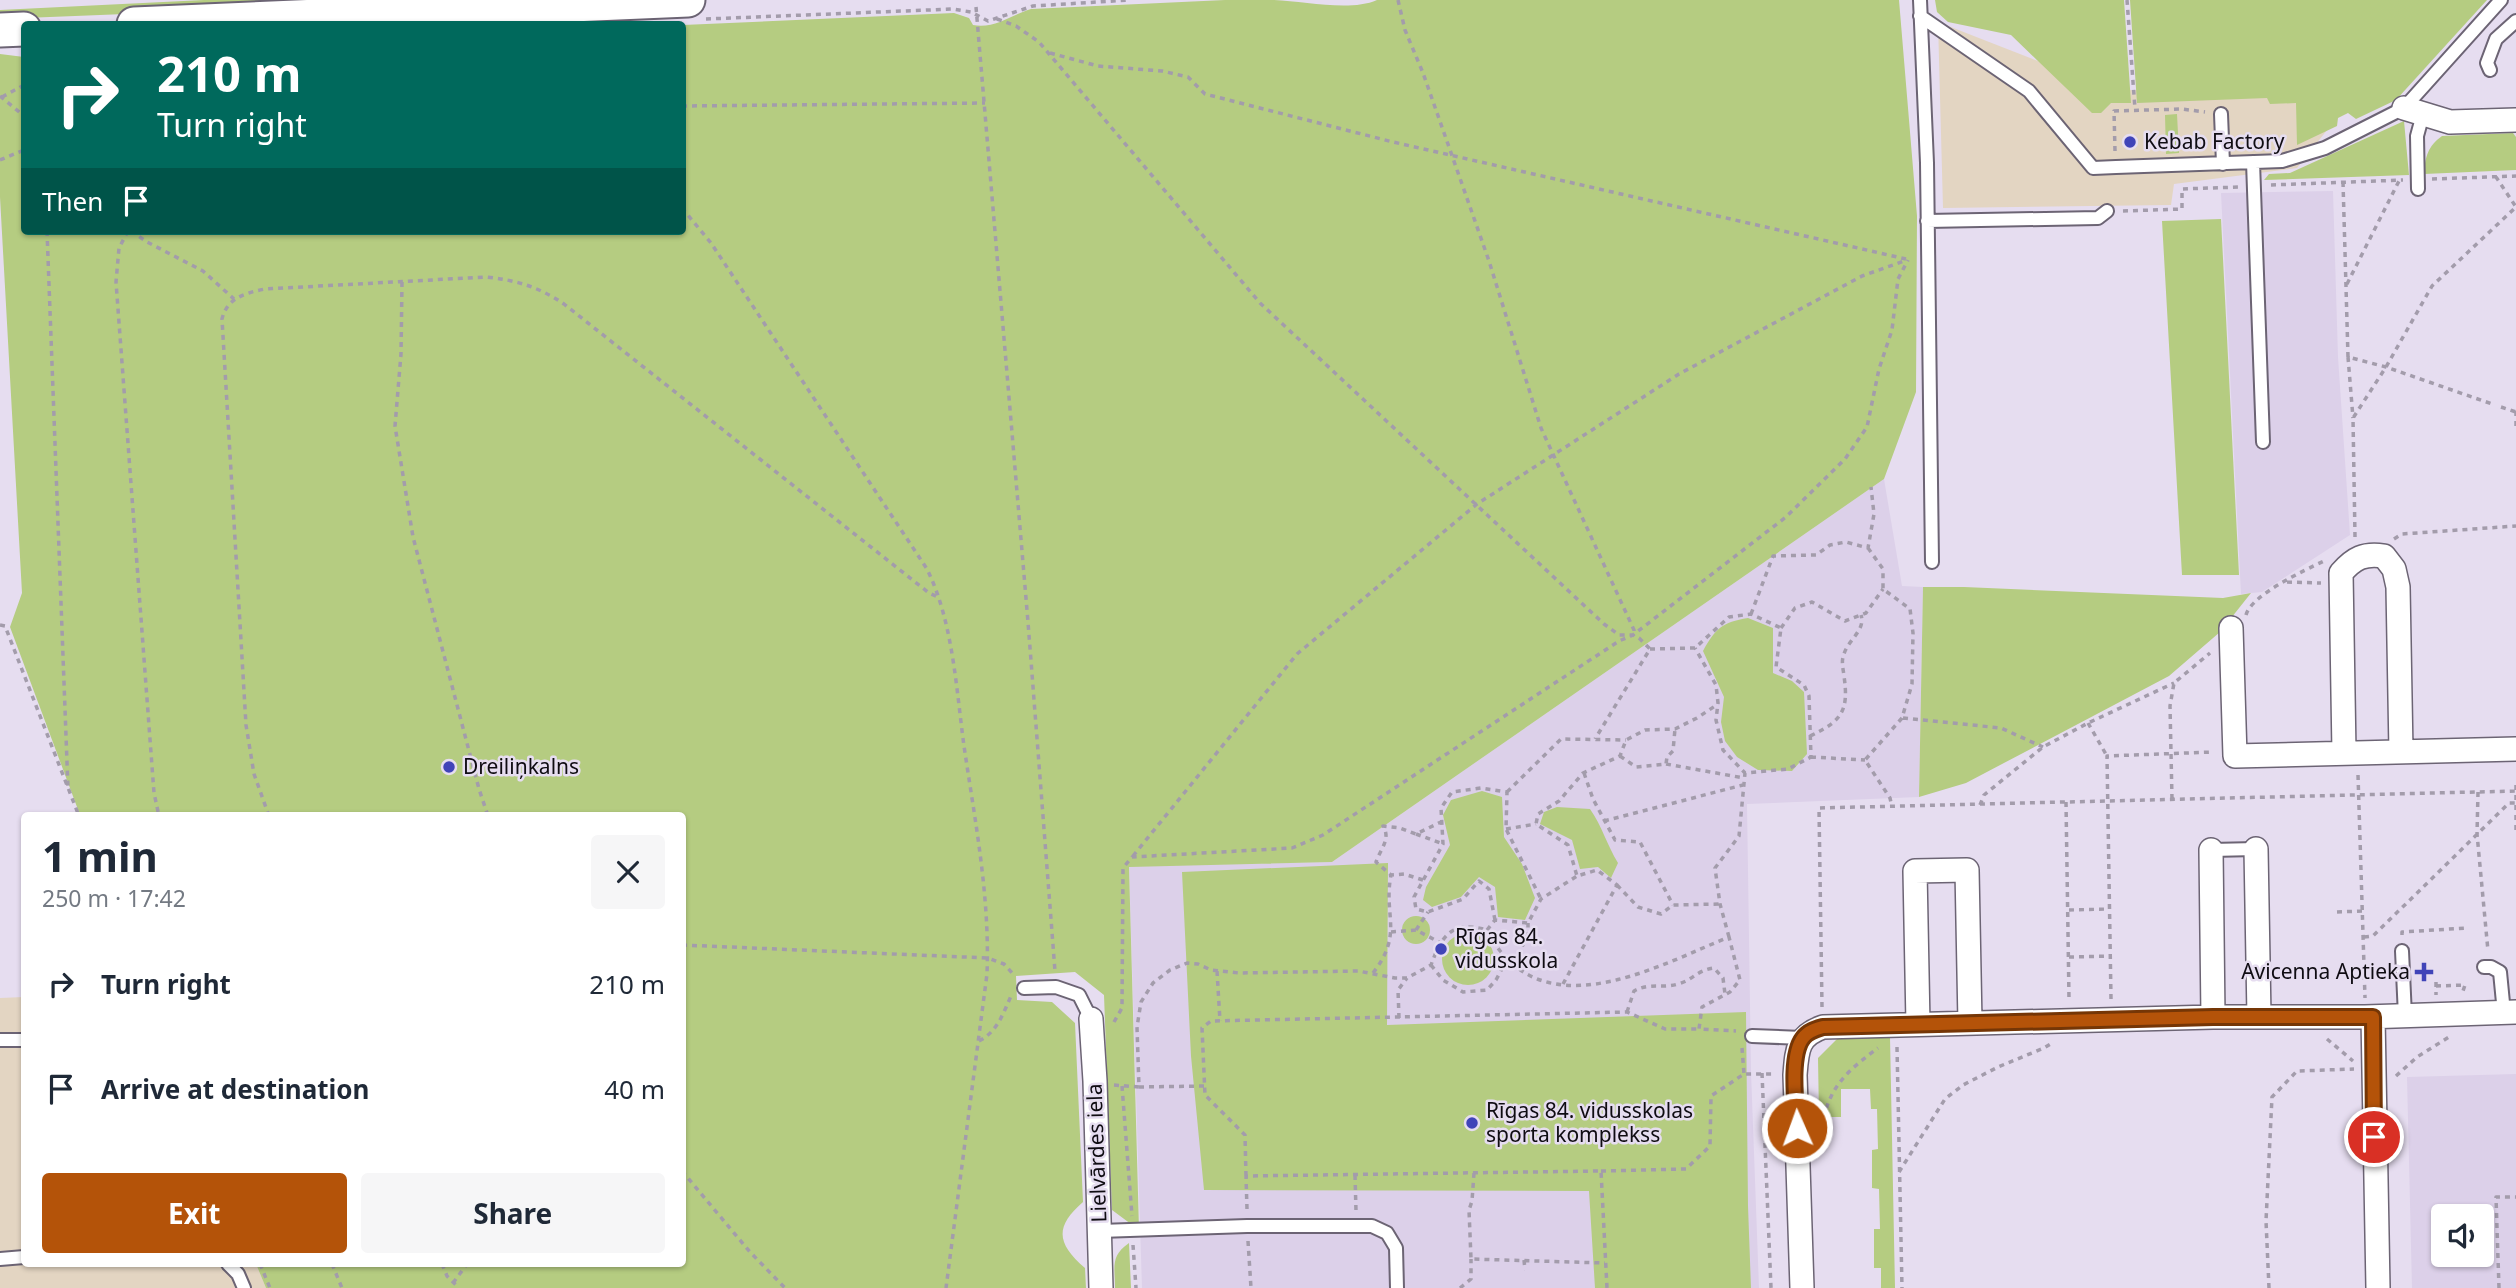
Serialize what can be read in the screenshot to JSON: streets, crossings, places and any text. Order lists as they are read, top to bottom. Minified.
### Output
{"streets":{"street":["Lielvārdes iela"]},"places":{"other":["Kebab Factory","Dreiliņkalns","Rīgas 84. vidusskola","Rīgas 84. vidusskolas sporta komplekss"],"health":["Avicenna Aptieka"]},"page":{"turn":["210 m","Turn right"],"then":"Then","heading":["1 min","250 m · 17:42"],"list":[{"name":"Turn right","value":"210 m"},{"name":"Arrive at destination","value":"40 m"}],"buttons":["Exit","Share"]}}
